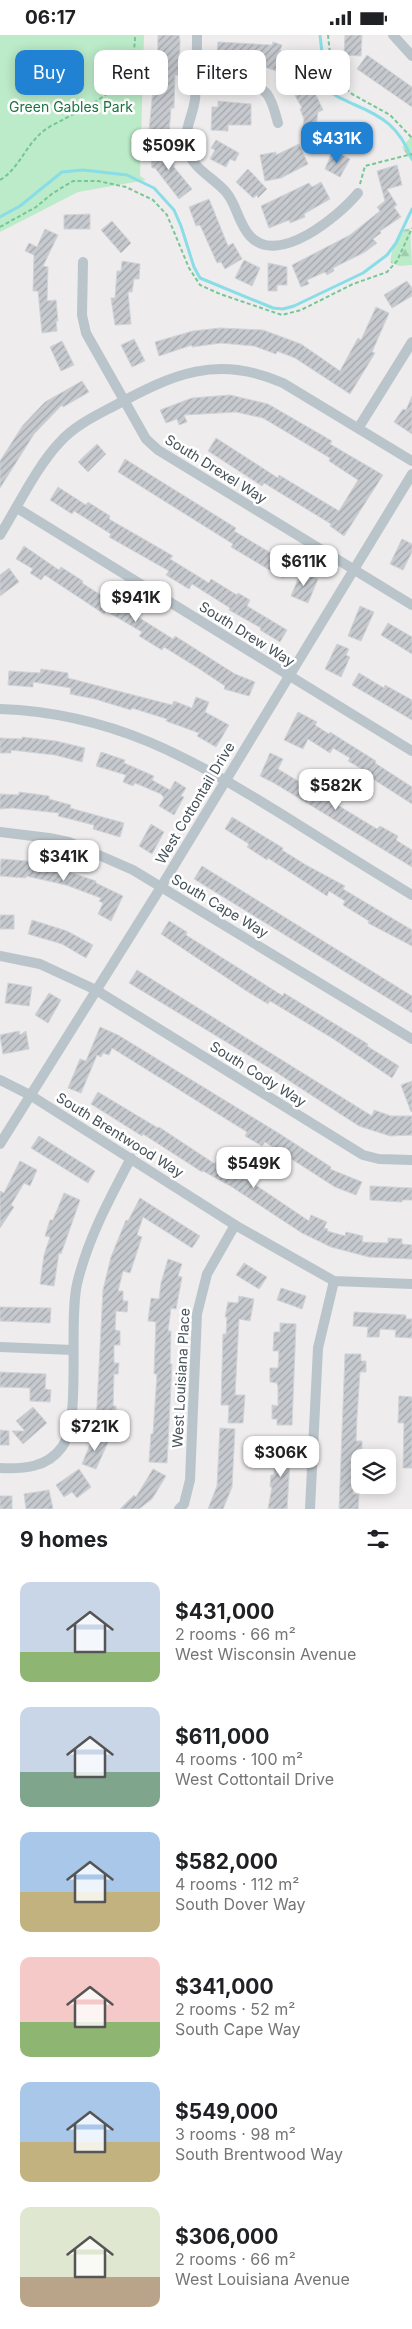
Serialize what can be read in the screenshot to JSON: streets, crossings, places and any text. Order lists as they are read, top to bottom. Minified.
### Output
{"streets":{"street":["South Drexel Way","South Drew Way","West Cottontail Drive","South Cape Way","South Cody Way","South Brentwood Way","West Louisiana Place"]},"crossings":[["South Drexel Way","West Cottontail Drive"],["South Drew Way","West Cottontail Drive"],["West Cottontail Drive","South Cape Way"],["West Cottontail Drive","South Cody Way"],["West Cottontail Drive","South Brentwood Way"],["South Brentwood Way","West Louisiana Place"]],"parks":["Green Gables Park"],"page":{"status":"06:17","chip":["Buy","Rent","Filters","New"],"price":["$431K","$509K","$611K","$941K","$582K","$341K","$549K","$721K","$306K"],"heading":"9 homes","list":[{"name":"$431,000","note":"2 rooms · 66 m² · West Wisconsin Avenue"},{"name":"$611,000","note":"4 rooms · 100 m² · West Cottontail Drive"},{"name":"$582,000","note":"4 rooms · 112 m² · South Dover Way"},{"name":"$341,000","note":"2 rooms · 52 m² · South Cape Way"},{"name":"$549,000","note":"3 rooms · 98 m² · South Brentwood Way"},{"name":"$306,000","note":"2 rooms · 66 m² · West Louisiana Avenue"}]}}
